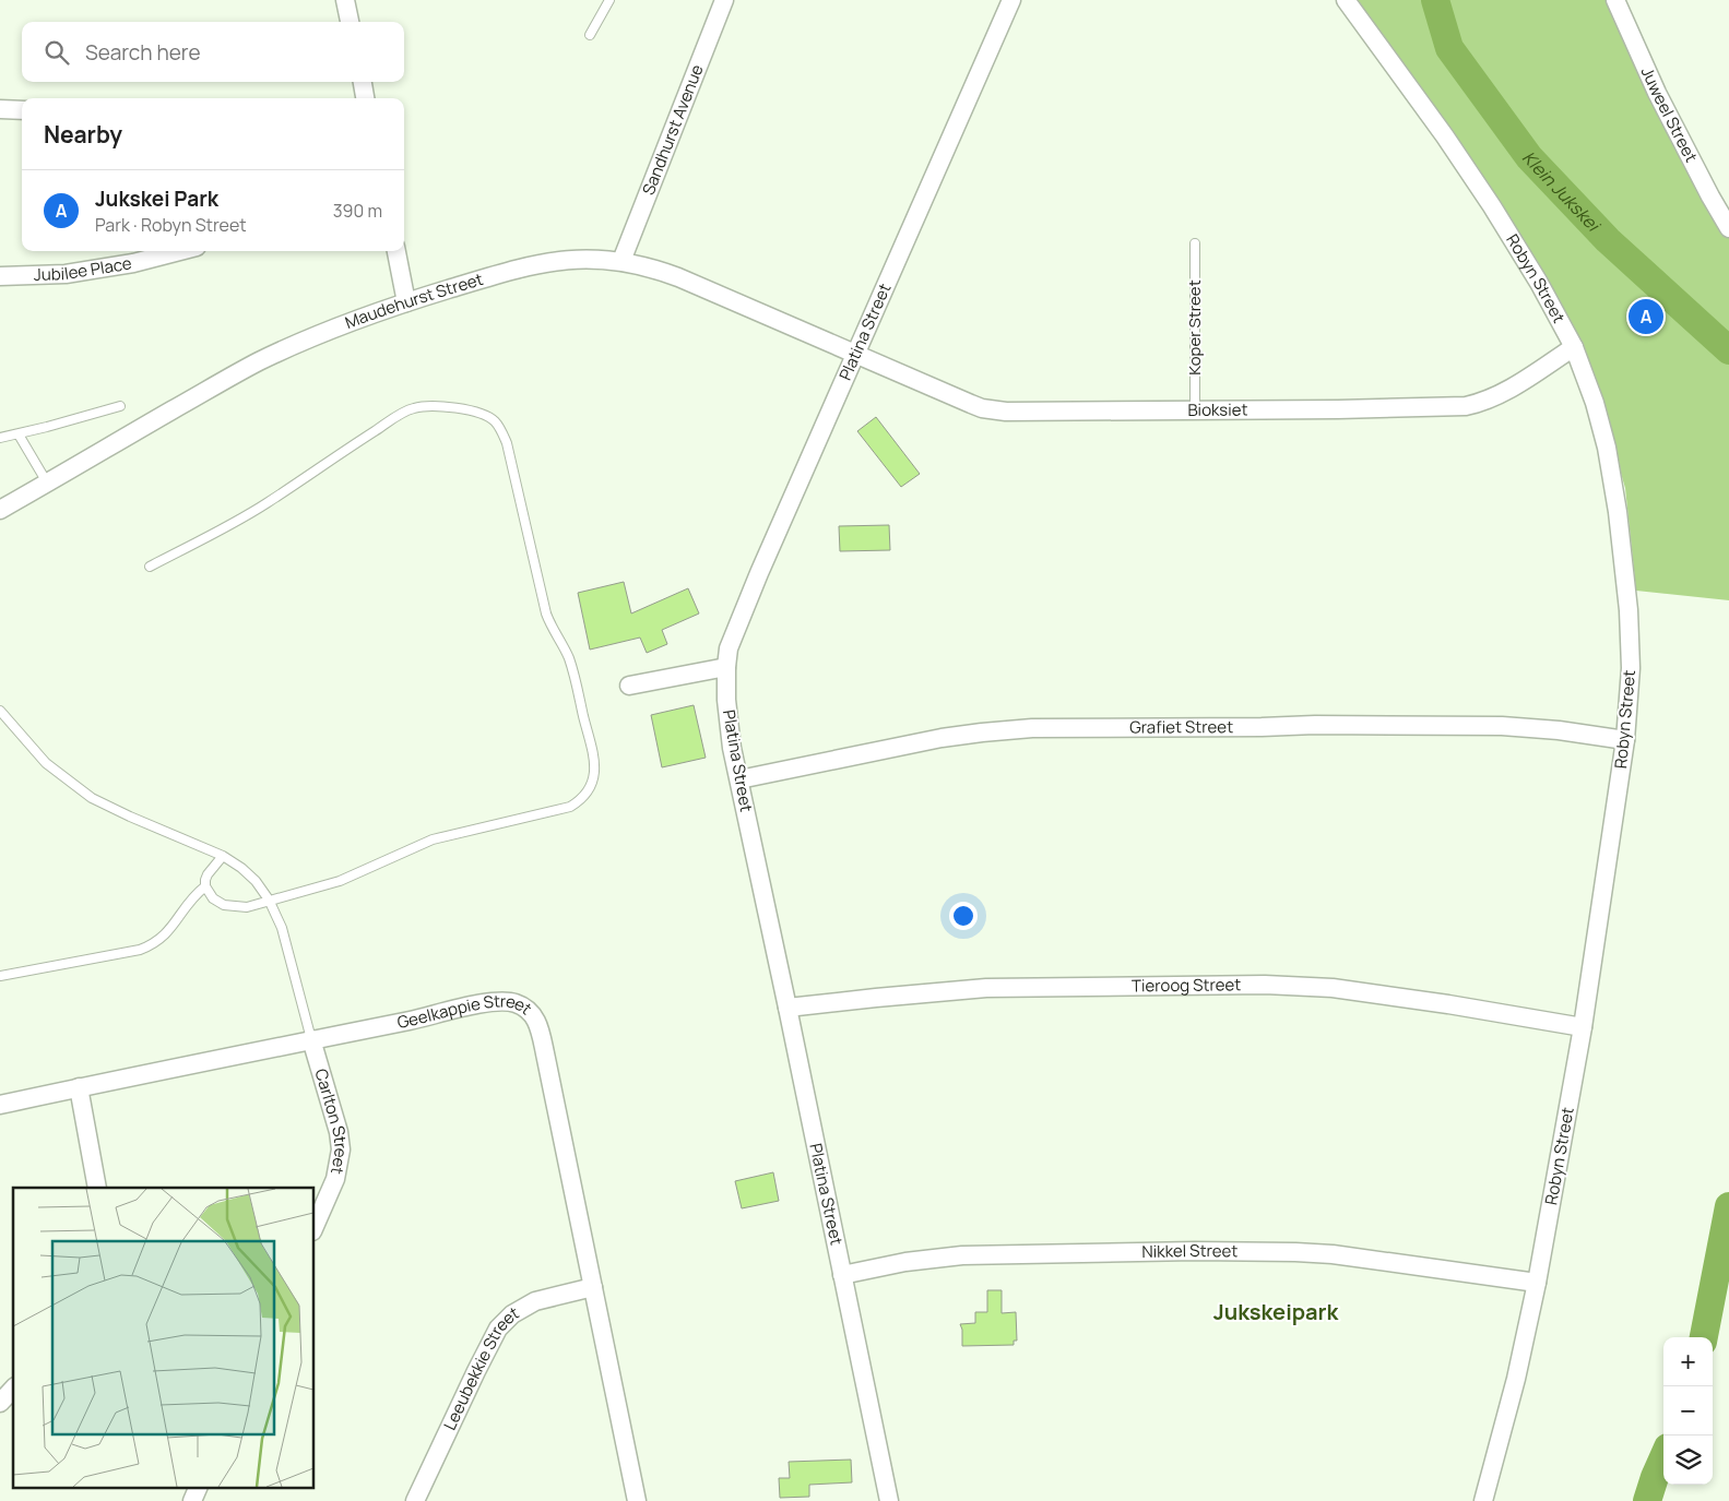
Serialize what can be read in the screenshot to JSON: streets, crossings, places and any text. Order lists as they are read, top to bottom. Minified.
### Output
{"streets":{"street":["Juweel Street","Sandhurst Avenue","Jubilee Place","Robyn Street","Maudehurst Street","Platina Street","Bioksiet","Grafiet Street","Tieroog Street","Geelkappie Street","Carlton Street","Nikkel Street","Leeubekkie Street"],"lane":["Koper Street"]},"crossings":[["Sandhurst Avenue","Maudehurst Street"],["Robyn Street","Bioksiet"],["Robyn Street","Grafiet Street"],["Robyn Street","Tieroog Street"],["Robyn Street","Nikkel Street"],["Maudehurst Street","Platina Street"],["Maudehurst Street","Bioksiet"],["Koper Street","Bioksiet"],["Platina Street","Bioksiet"],["Platina Street","Grafiet Street"],["Platina Street","Tieroog Street"],["Platina Street","Nikkel Street"],["Geelkappie Street","Carlton Street"],["Geelkappie Street","Leeubekkie Street"]],"districts":["Jukskeipark"],"water":["Klein Jukskei"],"page":{"search":"Search here","heading":"Nearby","list":[{"mark":"A","name":"Jukskei Park","note":"Park · Robyn Street","value":"390 m"}],"pins":"A","map_buttons":["+","−"]}}
